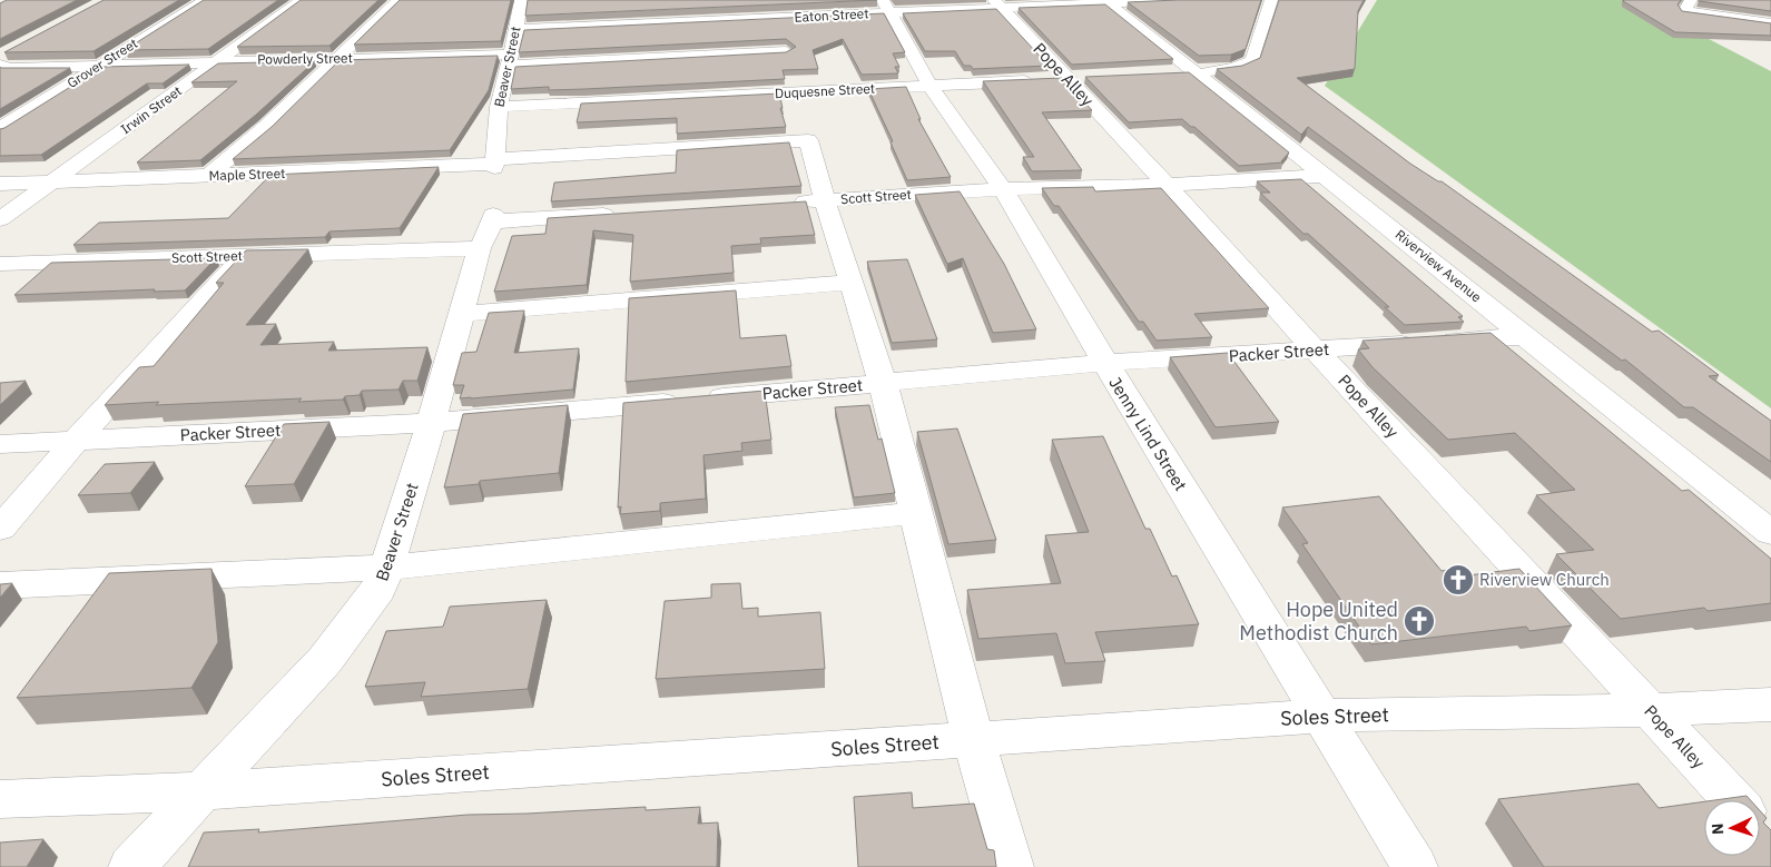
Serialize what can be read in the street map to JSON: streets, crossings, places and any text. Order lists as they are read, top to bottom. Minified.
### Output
{"streets":{"street":["Eaton Street","Powderly Street","Grover Street","Beaver Street","Pope Alley","Duquesne Street","Irwin Street","Maple Street","Scott Street","Riverview Avenue","Packer Street","Jenny Lind Street","Soles Street"]},"crossings":[["Eaton Street","Powderly Street"],["Eaton Street","Beaver Street"],["Eaton Street","Pope Alley"],["Eaton Street","Riverview Avenue"],["Eaton Street","Jenny Lind Street"],["Powderly Street","Grover Street"],["Powderly Street","Beaver Street"],["Powderly Street","Irwin Street"],["Beaver Street","Duquesne Street"],["Beaver Street","Maple Street"],["Beaver Street","Scott Street"],["Beaver Street","Packer Street"],["Beaver Street","Soles Street"],["Pope Alley","Duquesne Street"],["Pope Alley","Scott Street"],["Pope Alley","Packer Street"],["Pope Alley","Soles Street"],["Duquesne Street","Jenny Lind Street"],["Irwin Street","Maple Street"],["Maple Street","Scott Street"],["Scott Street","Riverview Avenue"],["Scott Street","Jenny Lind Street"],["Riverview Avenue","Packer Street"],["Packer Street","Jenny Lind Street"],["Jenny Lind Street","Soles Street"]],"places":{"church":["Riverview Church","Hope United Methodist Church"]},"north":"left"}
